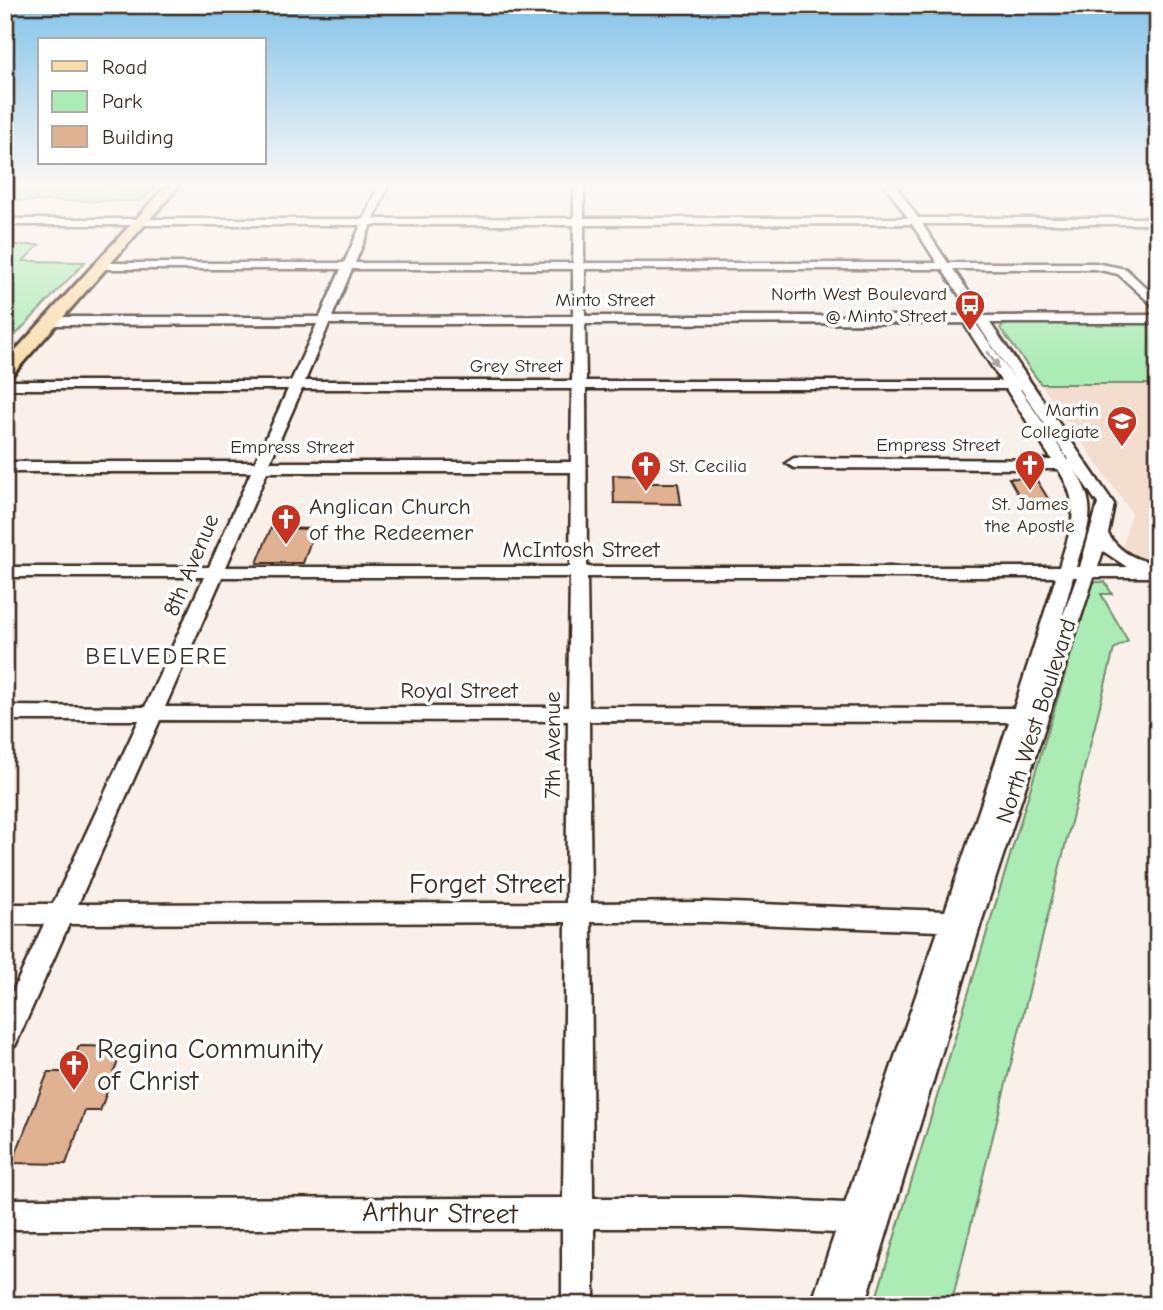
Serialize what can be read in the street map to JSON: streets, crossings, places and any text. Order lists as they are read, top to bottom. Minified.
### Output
{"streets":{"street":["Minto Street","Grey Street","Empress Street","McIntosh Street","8th Avenue","Royal Street","North West Boulevard","7th Avenue","Forget Street","Arthur Street"]},"crossings":[["Minto Street","8th Avenue"],["Minto Street","North West Boulevard"],["Minto Street","7th Avenue"],["Grey Street","8th Avenue"],["Grey Street","North West Boulevard"],["Grey Street","7th Avenue"],["Empress Street","8th Avenue"],["Empress Street","North West Boulevard"],["Empress Street","7th Avenue"],["McIntosh Street","8th Avenue"],["McIntosh Street","North West Boulevard"],["McIntosh Street","7th Avenue"],["8th Avenue","Royal Street"],["8th Avenue","Forget Street"],["Royal Street","North West Boulevard"],["Royal Street","7th Avenue"],["North West Boulevard","Forget Street"],["North West Boulevard","Arthur Street"],["7th Avenue","Forget Street"],["7th Avenue","Arthur Street"]],"districts":["BELVEDERE"],"places":{"bus stop":["North West Boulevard @ Minto Street"],"school or university":["Martin Collegiate"],"church":["St. James the Apostle","St. Cecilia","Anglican Church of the Redeemer","Regina Community of Christ"]},"legend":["Road","Park","Building"]}
